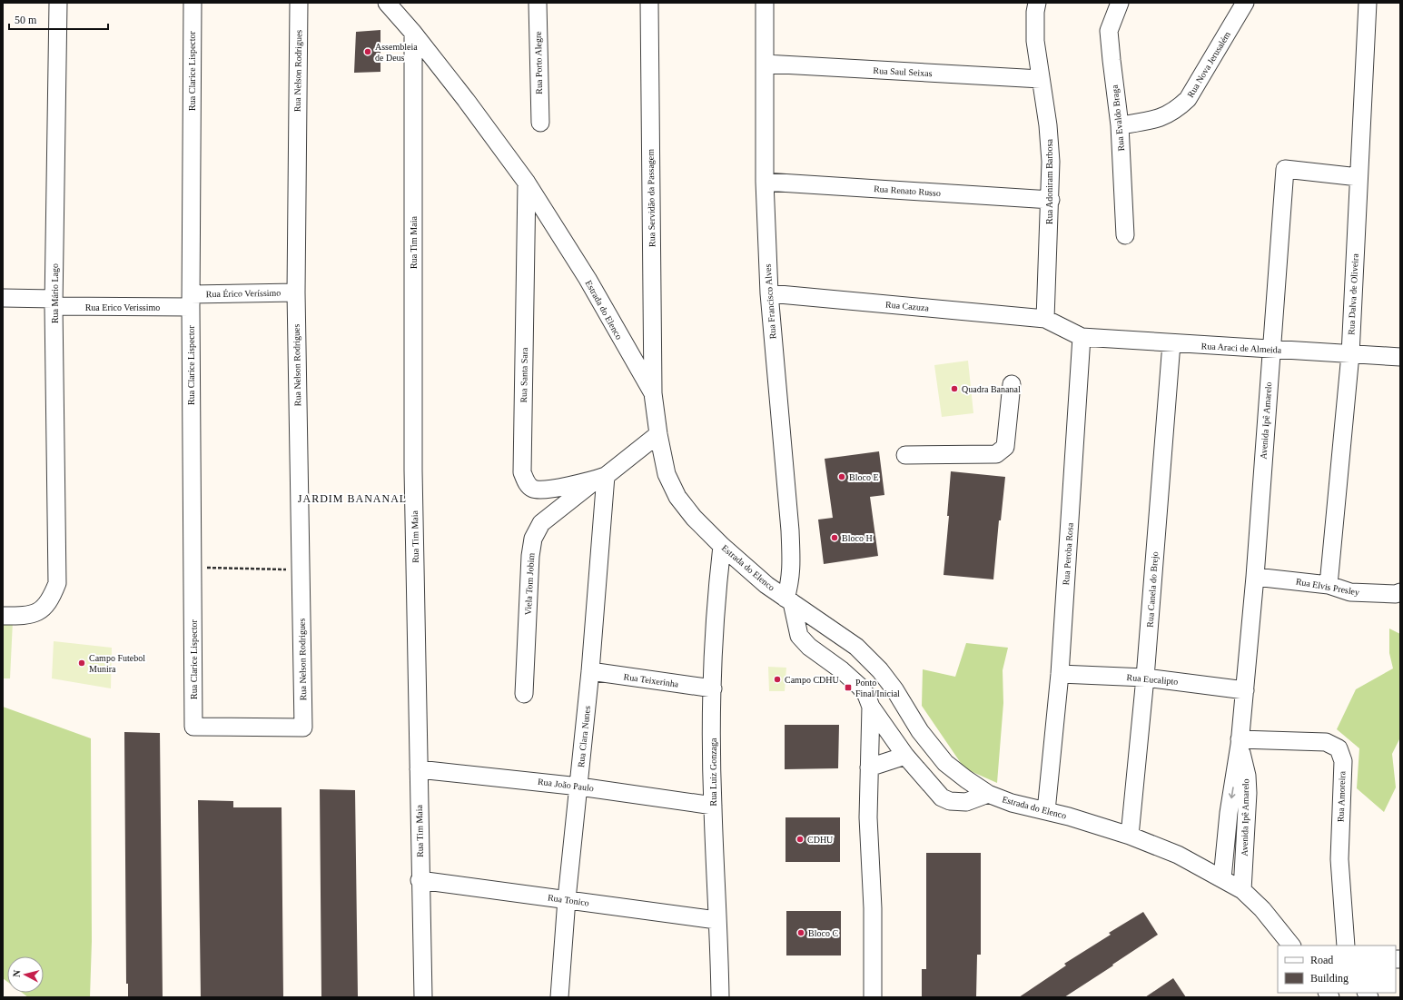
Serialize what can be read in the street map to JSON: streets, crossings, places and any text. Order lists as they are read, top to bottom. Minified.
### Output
{"streets":{"street":["Rua Porto Alegre","Rua Nova Jerusalém","Rua Clarice Lispector","Rua Nelson Rodrigues","Rua Saul Seixas","Rua Evaldo Braga","Rua Adoniram Barbosa","Rua Renato Russo","Rua Servidão da Passagem","Rua Tim Maia","Rua Mário Lago","Rua Érico Veríssimo","Rua Dalva de Oliveira","Rua Francisco Alves","Rua Cazuza","Rua Erico Verissimo","Estrada do Elenco","Rua Araci de Almeida","Rua Santa Sara","Avenida Ipê Amarelo","Rua Peroba Rosa","Viela Tom Jobim","Rua Elvis Presley","Rua Canela do Brejo","Rua Eucalipto","Rua Teixerinha","Rua Clara Nunes","Rua Luiz Gonzaga","Rua João Paulo","Rua Amoreira","Rua Tonico"]},"crossings":[["Rua Nova Jerusalém","Rua Evaldo Braga"],["Rua Clarice Lispector","Rua Nelson Rodrigues"],["Rua Clarice Lispector","Rua Érico Veríssimo"],["Rua Clarice Lispector","Rua Erico Verissimo"],["Rua Nelson Rodrigues","Rua Érico Veríssimo"],["Rua Saul Seixas","Rua Adoniram Barbosa"],["Rua Saul Seixas","Rua Francisco Alves"],["Rua Adoniram Barbosa","Rua Renato Russo"],["Rua Adoniram Barbosa","Rua Cazuza"],["Rua Renato Russo","Rua Francisco Alves"],["Rua Servidão da Passagem","Estrada do Elenco"],["Rua Tim Maia","Estrada do Elenco"],["Rua Tim Maia","Rua João Paulo"],["Rua Tim Maia","Rua Tonico"],["Rua Mário Lago","Rua Erico Verissimo"],["Rua Érico Veríssimo","Rua Erico Verissimo"],["Rua Dalva de Oliveira","Rua Araci de Almeida"],["Rua Dalva de Oliveira","Avenida Ipê Amarelo"],["Rua Dalva de Oliveira","Rua Elvis Presley"],["Rua Francisco Alves","Rua Cazuza"],["Rua Francisco Alves","Estrada do Elenco"],["Estrada do Elenco","Rua Santa Sara"],["Estrada do Elenco","Avenida Ipê Amarelo"],["Estrada do Elenco","Rua Peroba Rosa"],["Estrada do Elenco","Viela Tom Jobim"],["Estrada do Elenco","Rua Canela do Brejo"],["Estrada do Elenco","Rua Luiz Gonzaga"],["Rua Araci de Almeida","Avenida Ipê Amarelo"],["Rua Araci de Almeida","Rua Peroba Rosa"],["Rua Araci de Almeida","Rua Canela do Brejo"],["Rua Santa Sara","Viela Tom Jobim"],["Rua Santa Sara","Rua Clara Nunes"],["Avenida Ipê Amarelo","Rua Elvis Presley"],["Avenida Ipê Amarelo","Rua Eucalipto"],["Avenida Ipê Amarelo","Rua Amoreira"],["Rua Peroba Rosa","Rua Eucalipto"],["Viela Tom Jobim","Rua Clara Nunes"],["Rua Canela do Brejo","Rua Eucalipto"],["Rua Teixerinha","Rua Clara Nunes"],["Rua Teixerinha","Rua Luiz Gonzaga"],["Rua Clara Nunes","Rua João Paulo"],["Rua Clara Nunes","Rua Tonico"],["Rua Luiz Gonzaga","Rua João Paulo"],["Rua Luiz Gonzaga","Rua Tonico"]],"districts":["JARDIM BANANAL"],"places":{"other":["Assembleia de Deus","Quadra Bananal","Bloco E","Bloco H","Campo Futebol Munira","Campo CDHU","CDHU","Bloco C"],"transit":["Ponto Final/Inicial"]},"legend":["Road","Building"],"scale_bar":"50 m","north":"left"}
